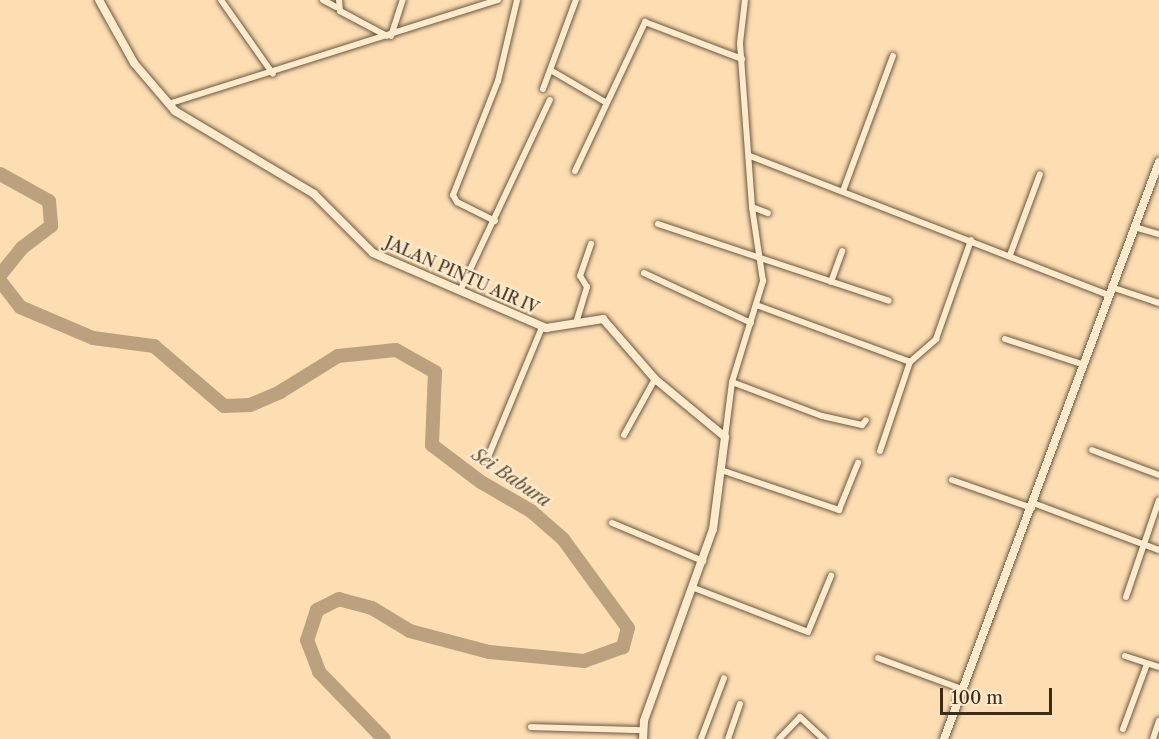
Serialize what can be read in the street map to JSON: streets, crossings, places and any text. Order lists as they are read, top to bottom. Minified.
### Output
{"streets":{"main road":["JALAN PINTU AIR IV"]},"water":["Sei Babura"],"scale_bar":"100 m"}
